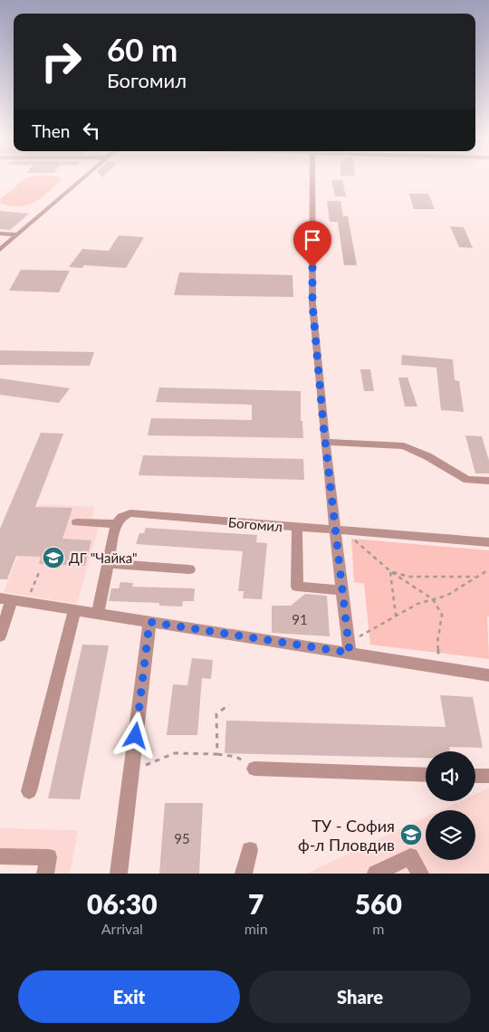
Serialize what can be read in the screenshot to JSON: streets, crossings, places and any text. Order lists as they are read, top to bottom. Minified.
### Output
{"streets":{"street":["Богомил"]},"places":{"school or university":["ДГ \"Чайка\"","ТУ - София ф-л Пловдив"]},"house_numbers":["91","95"],"page":{"turn":["60 m","Богомил"],"then":"Then","eta":["06:30","Arrival","7","min","560","m"],"buttons":["Exit","Share"]}}
